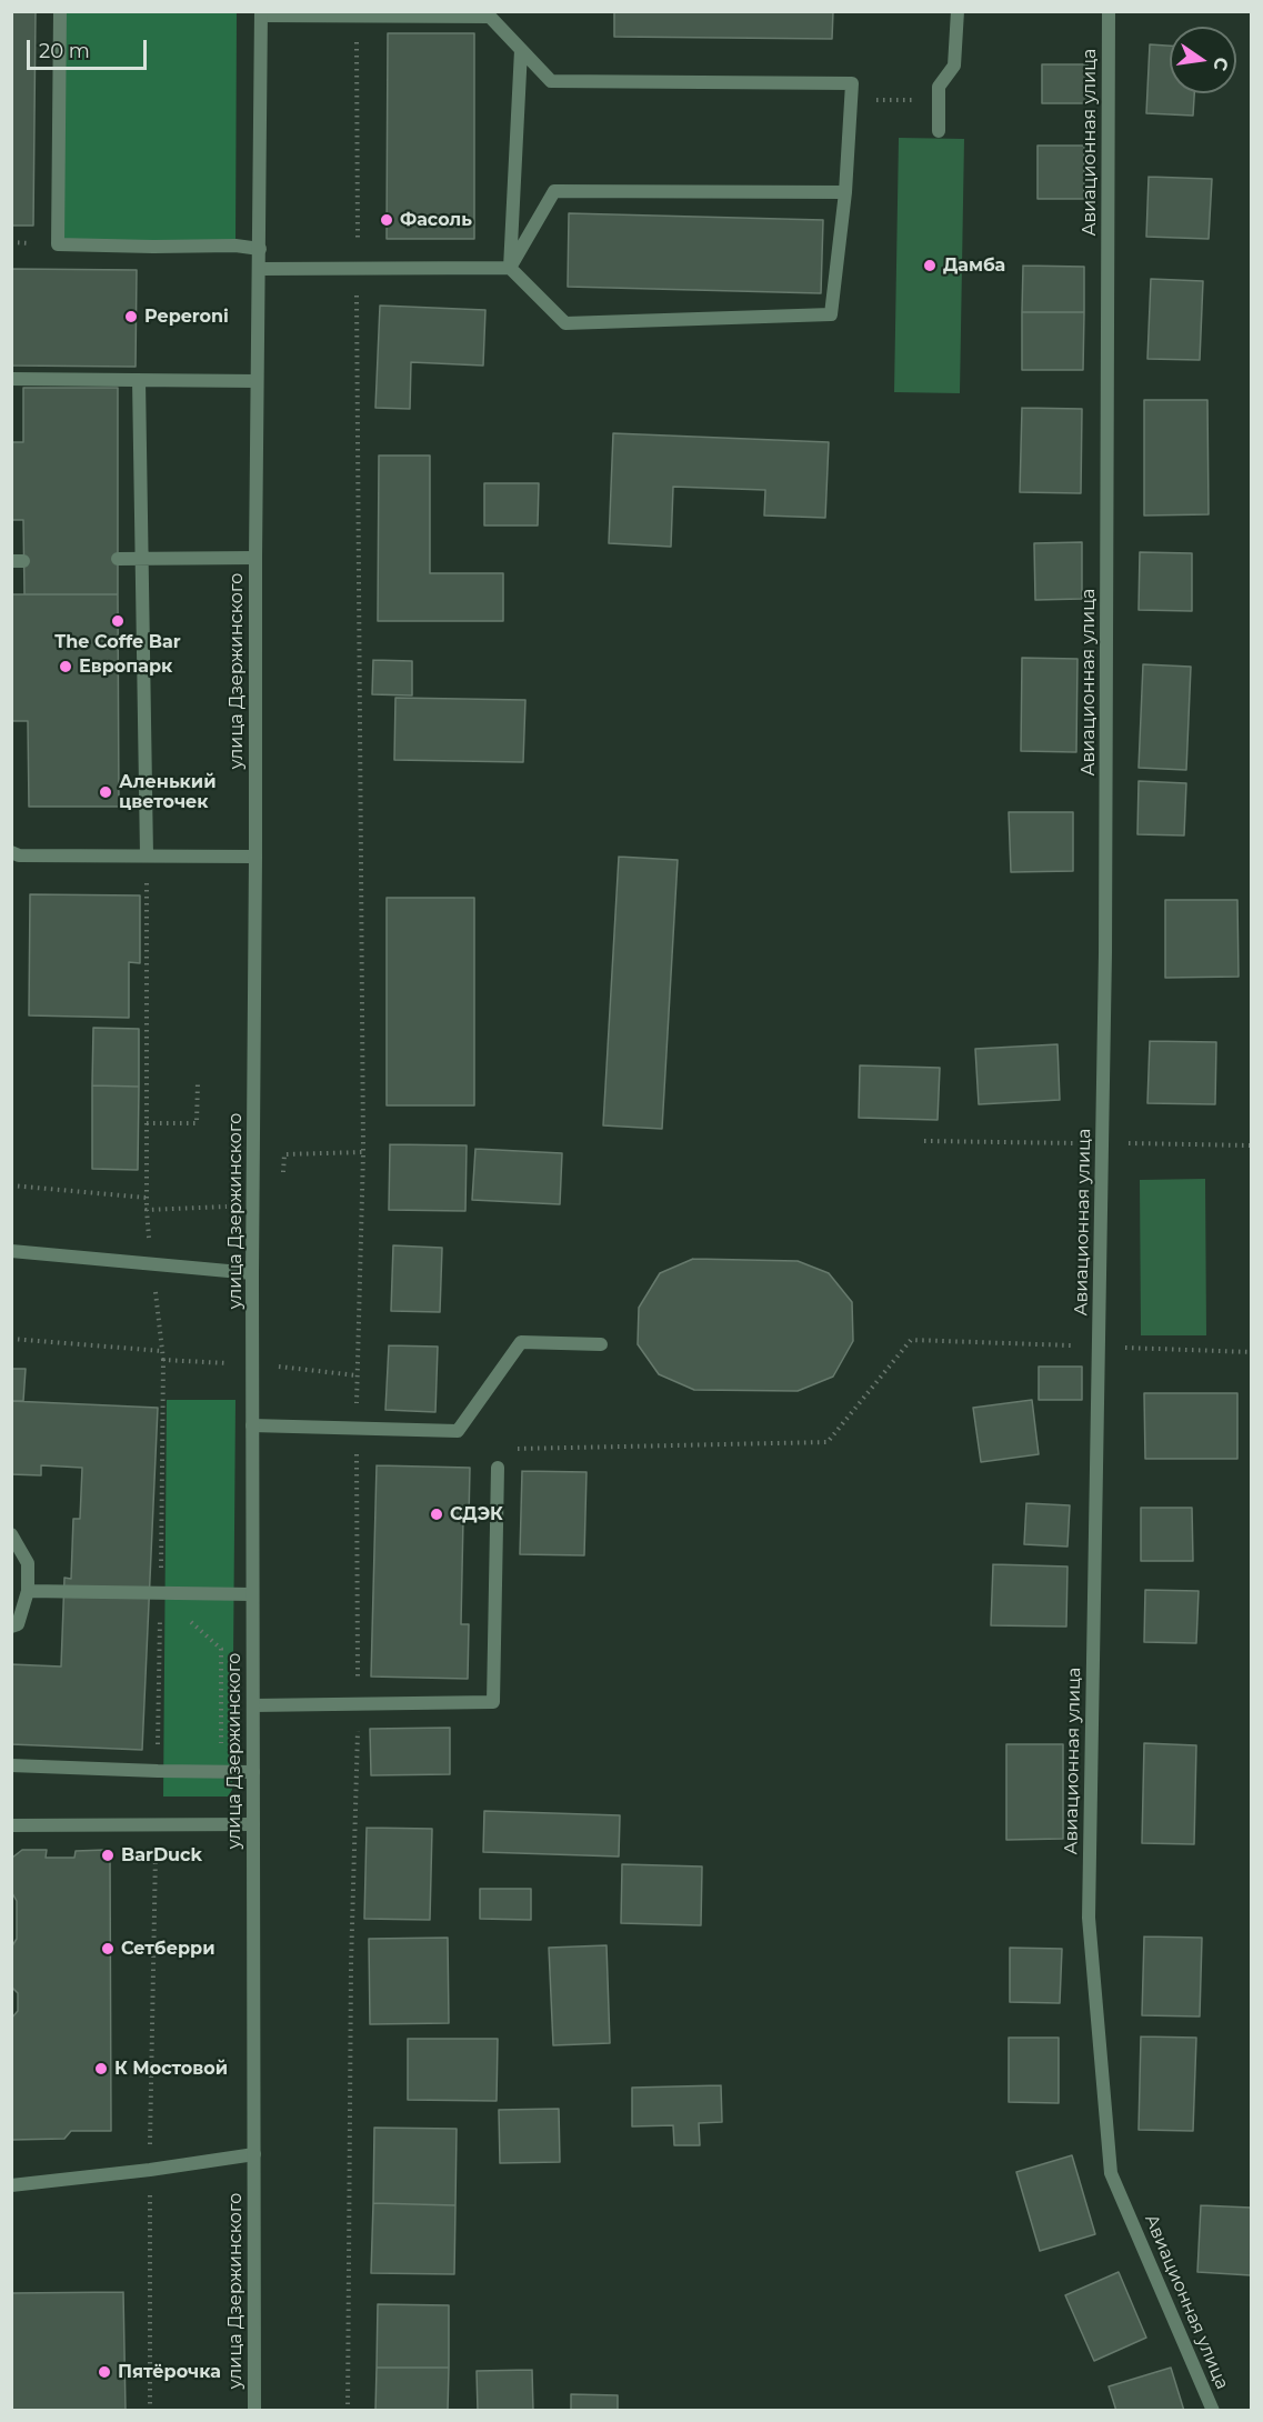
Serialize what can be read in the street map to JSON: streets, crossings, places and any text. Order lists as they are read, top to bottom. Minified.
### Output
{"streets":{"street":["Авиационная улица","улица Дзержинского"]},"places":["Фасоль","Дамба","Peperoni","The Coffe Bar","Европарк","Аленький цветочек","СДЭК","BarDuck","Сетберри","К Мостовой","Пятёрочка"],"scale_bar":"20 m","north":"right"}
